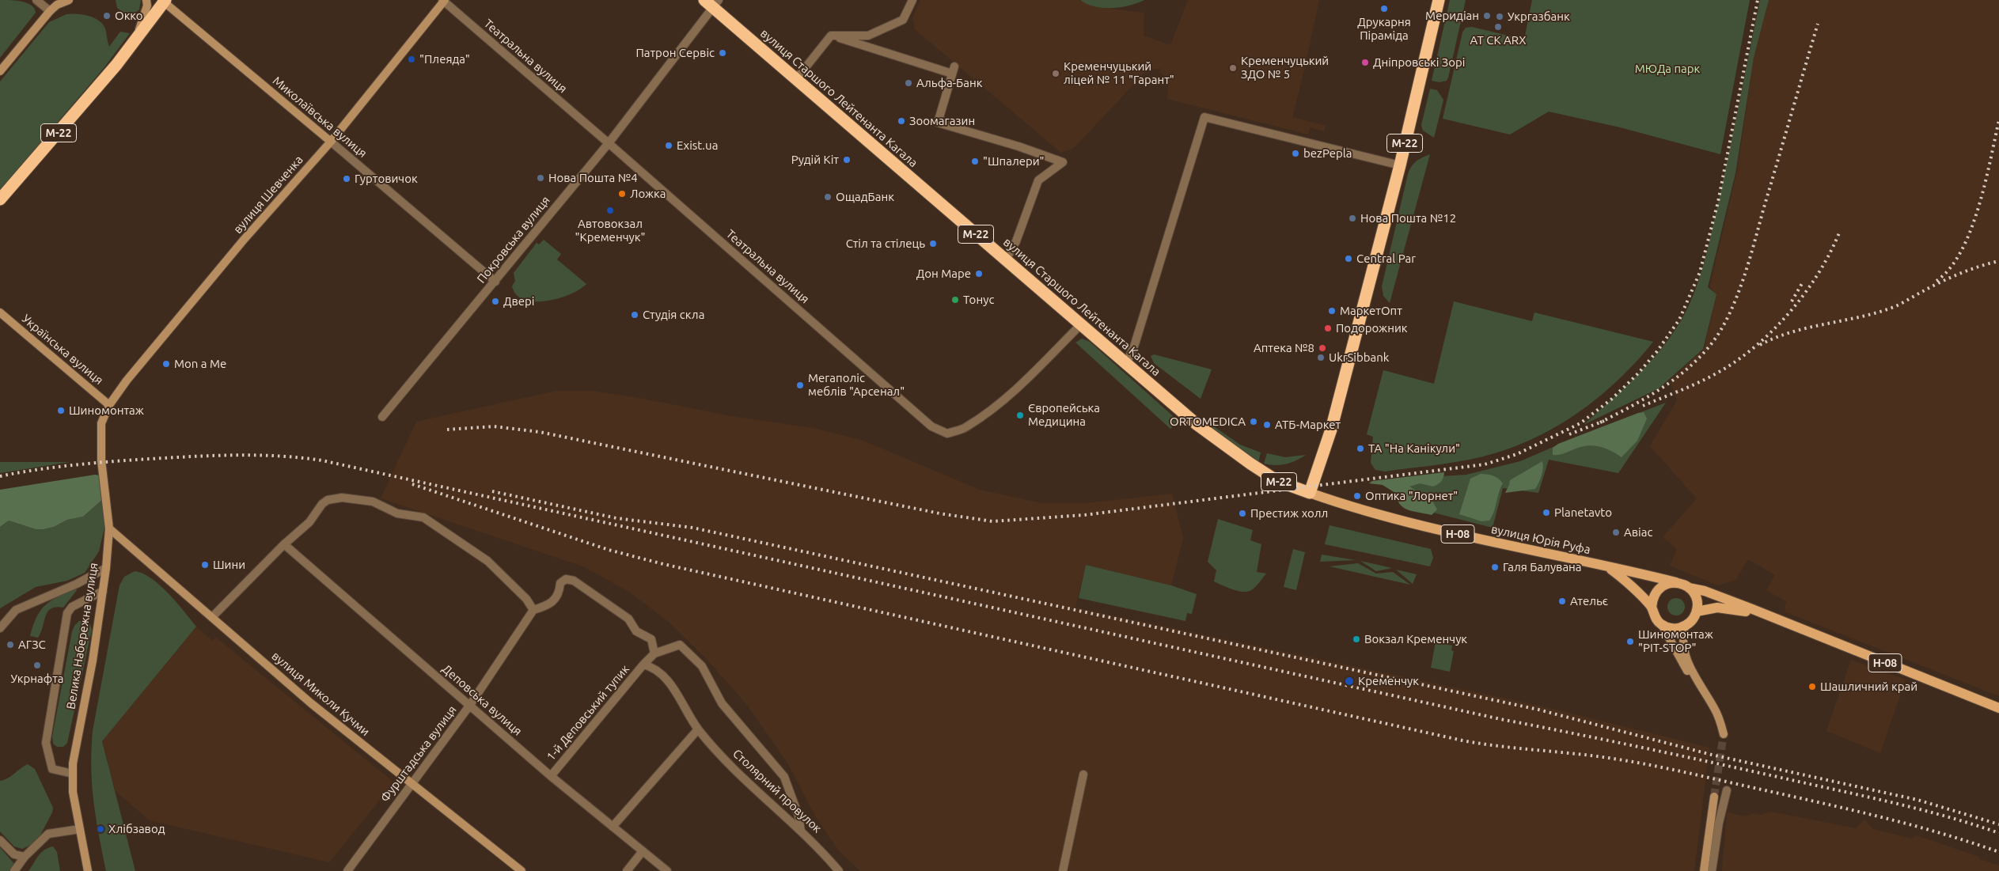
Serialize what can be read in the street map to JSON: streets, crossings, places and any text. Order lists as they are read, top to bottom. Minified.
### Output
{"streets":{"highway":["вулиця Старшого Лейтенанта Кагала","М-22"],"main road":["Н-08","вулиця Юрія Руфа"],"street":["Театральна вулиця","Миколаївська вулиця","вулиця Шевченка","Покровська вулиця","Українська вулиця","Велика Набережна вулиця","вулиця Миколи Кучми","Деповська вулиця","1-й Деповський тупик","Фурштадська вулиця","Столярний провулок"]},"crossings":[["Театральна вулиця","вулиця Старшого Лейтенанта Кагала"],["Театральна вулиця","вулиця Шевченка"],["Театральна вулиця","Покровська вулиця"],["вулиця Старшого Лейтенанта Кагала","М-22"],["вулиця Старшого Лейтенанта Кагала","Покровська вулиця"],["вулиця Старшого Лейтенанта Кагала","вулиця Юрія Руфа"],["Миколаївська вулиця","М-22"],["Миколаївська вулиця","вулиця Шевченка"],["Миколаївська вулиця","Покровська вулиця"],["М-22","вулиця Юрія Руфа"],["вулиця Шевченка","Українська вулиця"],["вулиця Шевченка","Велика Набережна вулиця"],["Українська вулиця","Велика Набережна вулиця"],["Н-08","вулиця Юрія Руфа"],["Велика Набережна вулиця","вулиця Миколи Кучми"],["вулиця Миколи Кучми","Фурштадська вулиця"],["Деповська вулиця","1-й Деповський тупик"],["Деповська вулиця","Фурштадська вулиця"],["1-й Деповський тупик","Столярний провулок"]],"parks":["МЮДа парк"],"places":["Друкарня Піраміда","Окко","Меридіан","Укргазбанк","АТ СК ARX","Патрон Сервіс","\"Плеяда\"","Дніпровські Зорі","Кременчуцький ЗДО № 5","Кременчуцький ліцей № 11 \"Гарант\"","Альфа-Банк","Зоомагазин","Exist.ua","bezPepla","Рудій Кіт","\"Шпалери\"","Нова Пошта №4","Гуртовичок","Ложка","ОщадБанк","Автовокзал \"Кременчук\"","Нова Пошта №12","Стіл та стілець","Central Par","Дон Маре","Тонус","Двері","МаркетОпт","Студія скла","Подорожник","Аптека №8","UkrSibbank","Mon a Me","Мегаполіс меблів \"Арсенал\"","Шиномонтаж","Європейська Медицина","ORTOMEDICA","АТБ-Маркет","ТА \"На Канікули\"","Оптика \"Лорнет\"","Planetavto","Престиж холл","Авіас","Шини","Галя Балувана","Ательє","Вокзал Кременчук","Шиномонтаж \"PIT-STOP\"","АГЗС","Укрнафта","Кременчук","Шашличний край","Хлібзавод"]}
